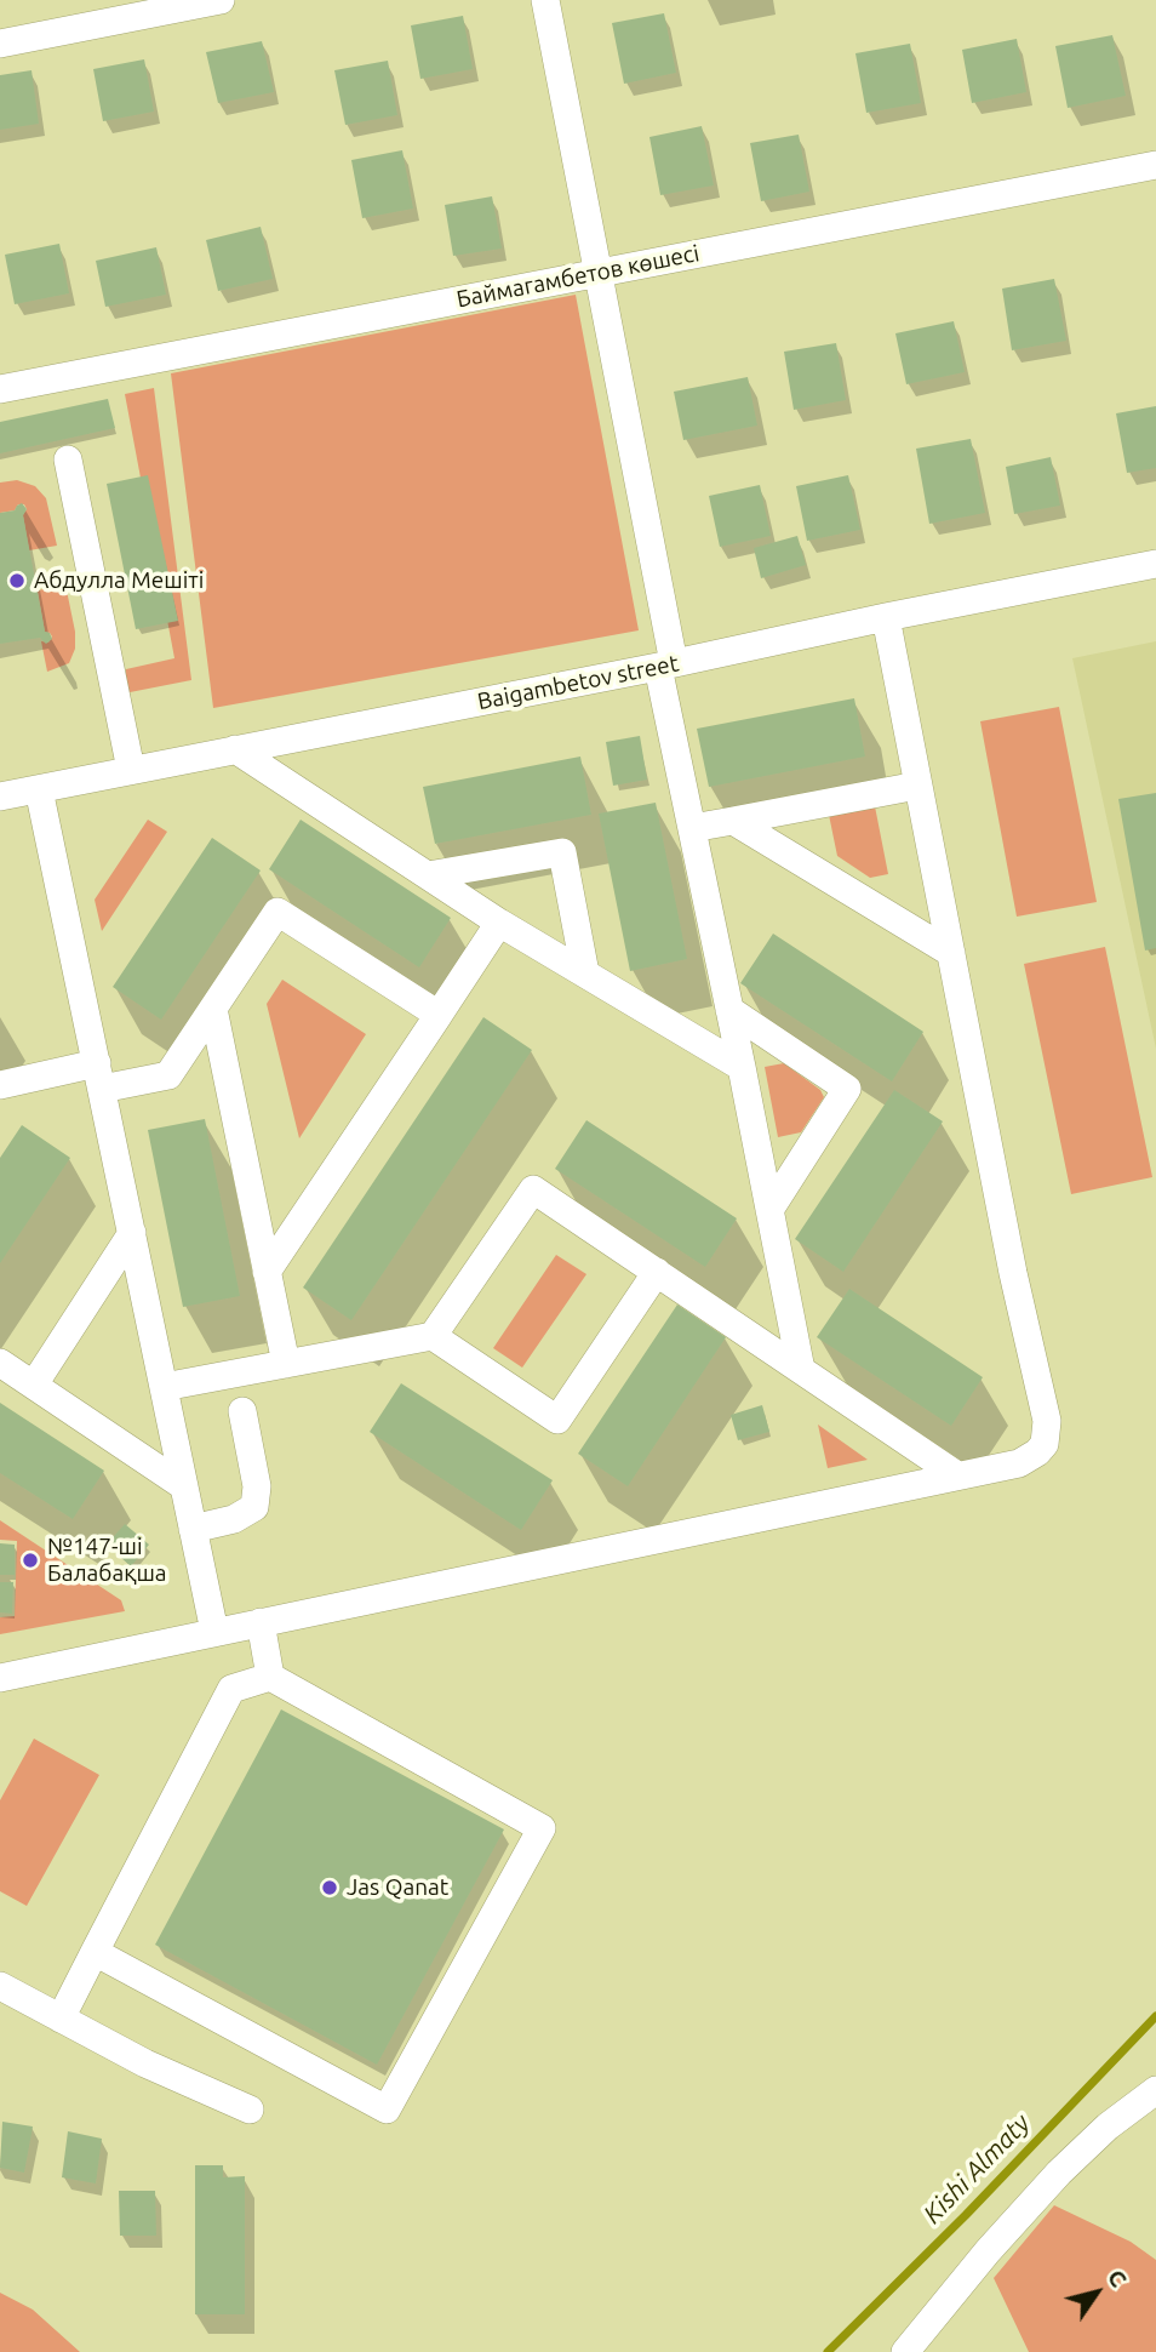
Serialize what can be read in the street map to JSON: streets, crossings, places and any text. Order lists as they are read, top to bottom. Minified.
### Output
{"streets":{"street":["Баймагамбетов көшесі","Baigambetov street"]},"water":["Kіshі Almaty"],"places":["Абдулла Мешіті","№147-ші Балабақша","Jas Qanat"],"north":"top right"}
